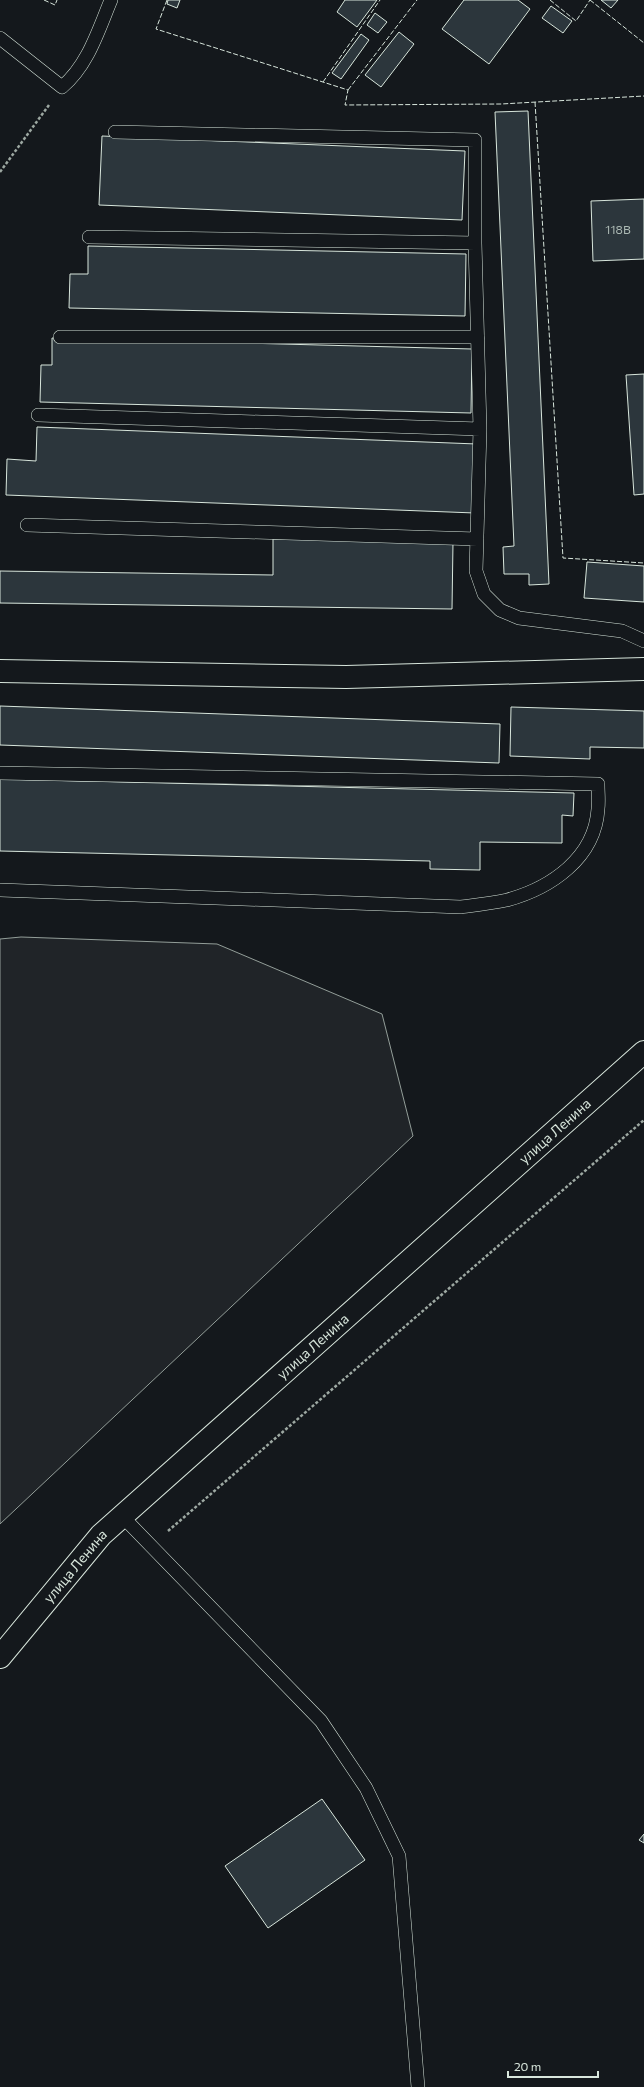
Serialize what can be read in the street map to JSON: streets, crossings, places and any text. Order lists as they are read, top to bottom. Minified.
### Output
{"streets":{"street":["улица Ленина"]},"house_numbers":["118В"],"scale_bar":"20 m"}
